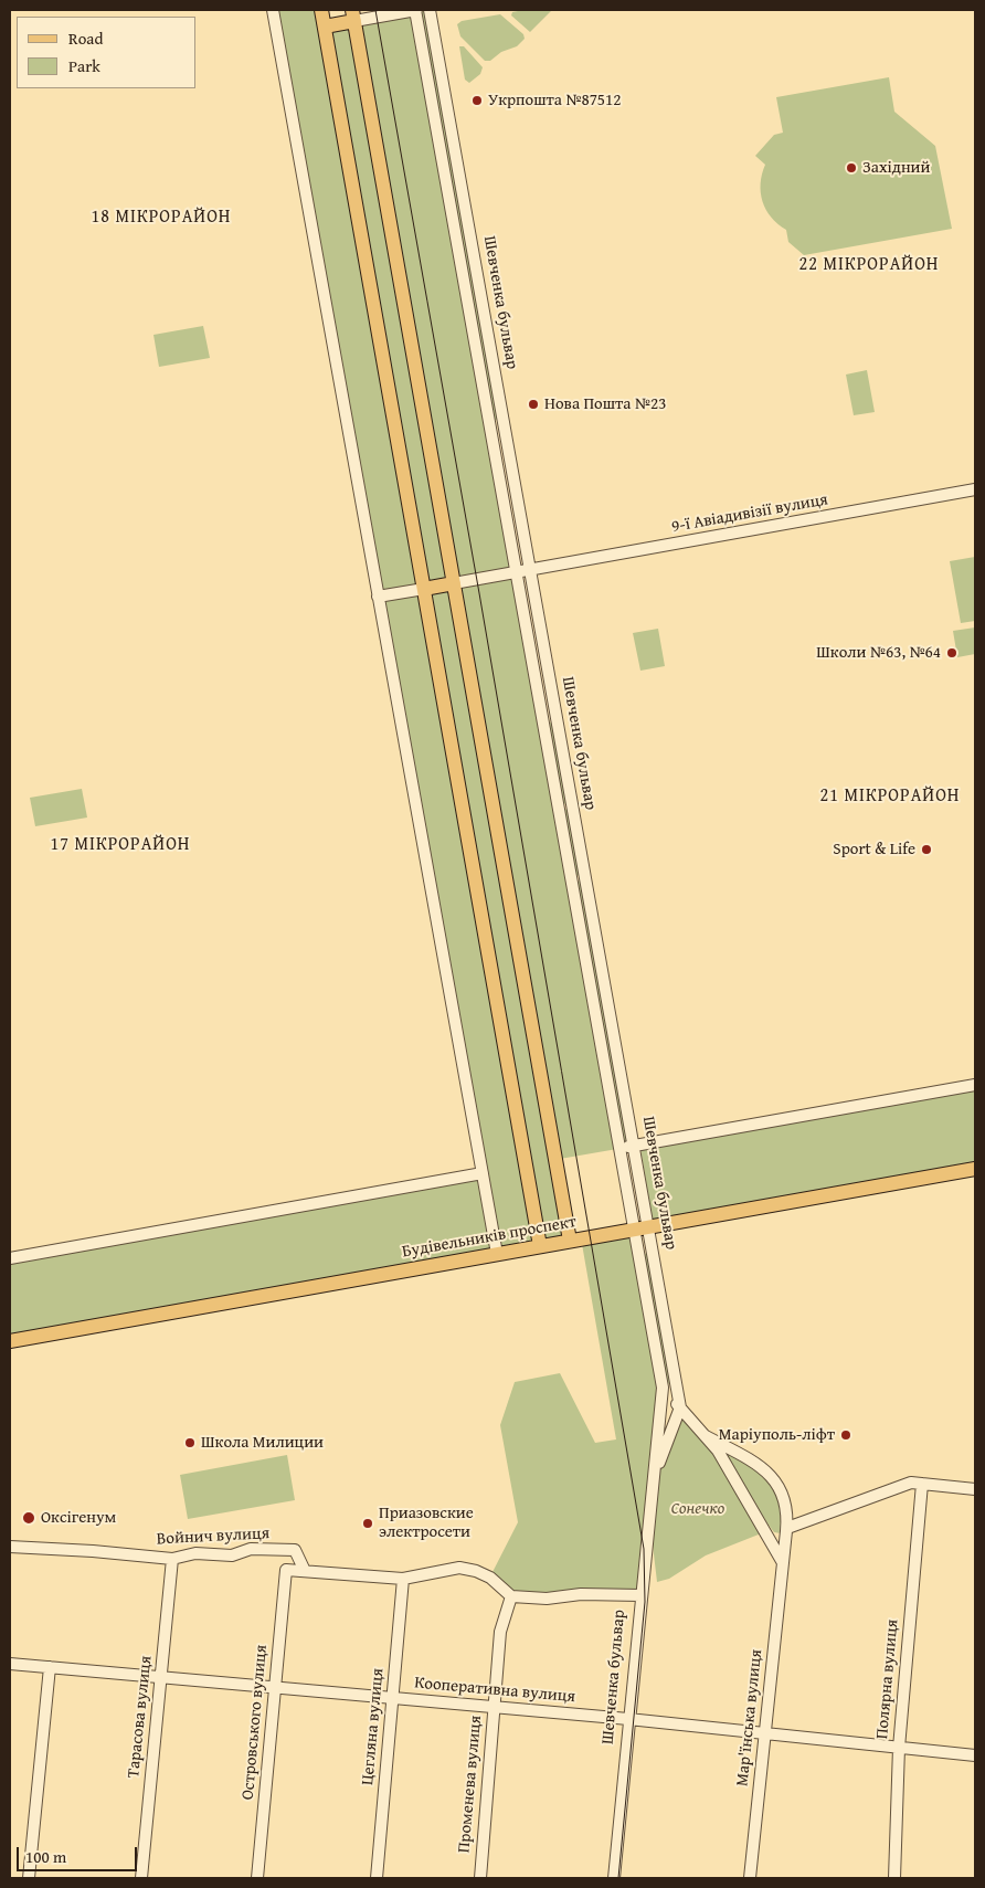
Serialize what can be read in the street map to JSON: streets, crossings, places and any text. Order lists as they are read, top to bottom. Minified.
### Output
{"streets":{"main road":["Будівельників проспект"],"street":["Шевченка бульвар","9-ї Авіадивізії вулиця","Войнич вулиця","Полярна вулиця","Кооперативна вулиця","Тарасова вулиця","Мар'їнська вулиця","Островського вулиця","Цегляна вулиця","Променева вулиця"]},"crossings":[["Шевченка бульвар","9-ї Авіадивізії вулиця"],["Шевченка бульвар","Будівельників проспект"],["Шевченка бульвар","Кооперативна вулиця"],["Войнич вулиця","Тарасова вулиця"],["Войнич вулиця","Островського вулиця"],["Полярна вулиця","Кооперативна вулиця"],["Кооперативна вулиця","Тарасова вулиця"],["Кооперативна вулиця","Мар'їнська вулиця"],["Кооперативна вулиця","Островського вулиця"],["Кооперативна вулиця","Цегляна вулиця"],["Кооперативна вулиця","Променева вулиця"]],"districts":["18 МІКРОРАЙОН","22 МІКРОРАЙОН","21 МІКРОРАЙОН","17 МІКРОРАЙОН"],"parks":["Сонечко"],"places":["Укрпошта №87512","Західний","Нова Пошта №23","Школи №63, №64","Sport & Life","Маріуполь-ліфт","Школа Милиции","Оксігенум","Приазовские электросети"],"legend":["Road","Park"],"scale_bar":"100 m"}
